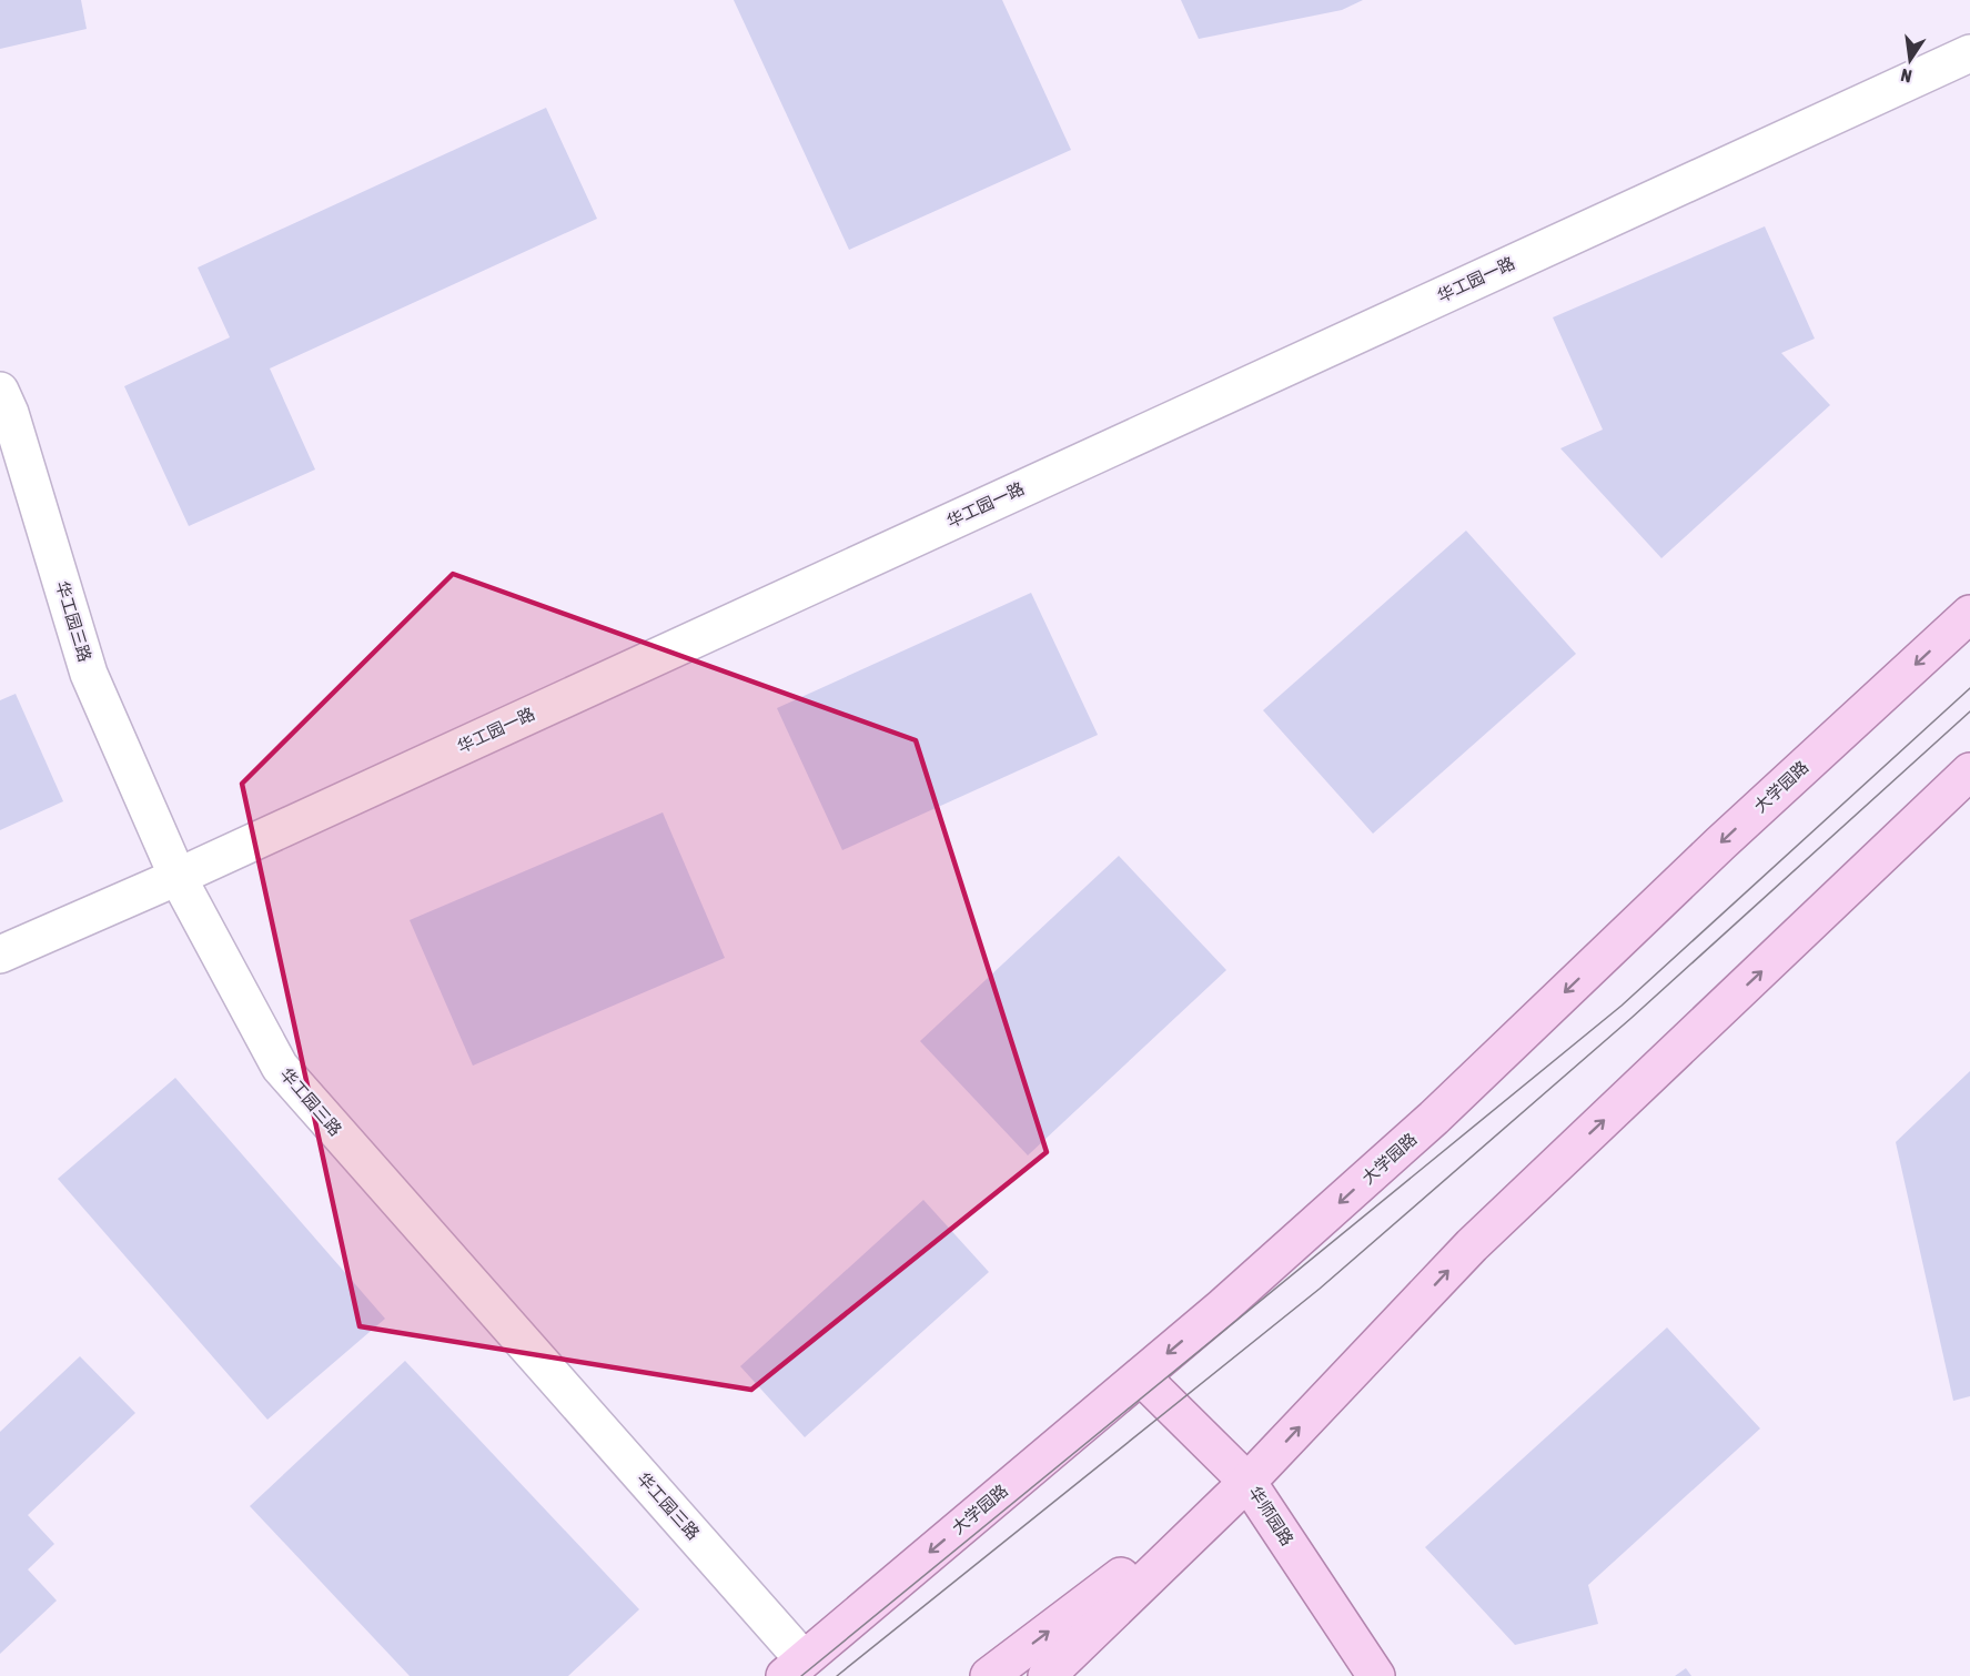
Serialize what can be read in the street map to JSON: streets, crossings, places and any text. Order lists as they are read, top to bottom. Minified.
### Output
{"streets":{"main road":["大学园路","华师园路"],"street":["华工园一路","华工园三路"]},"crossings":[["华工园一路","华工园三路"],["华工园三路","大学园路"],["大学园路","华师园路"]],"north":"bottom"}
